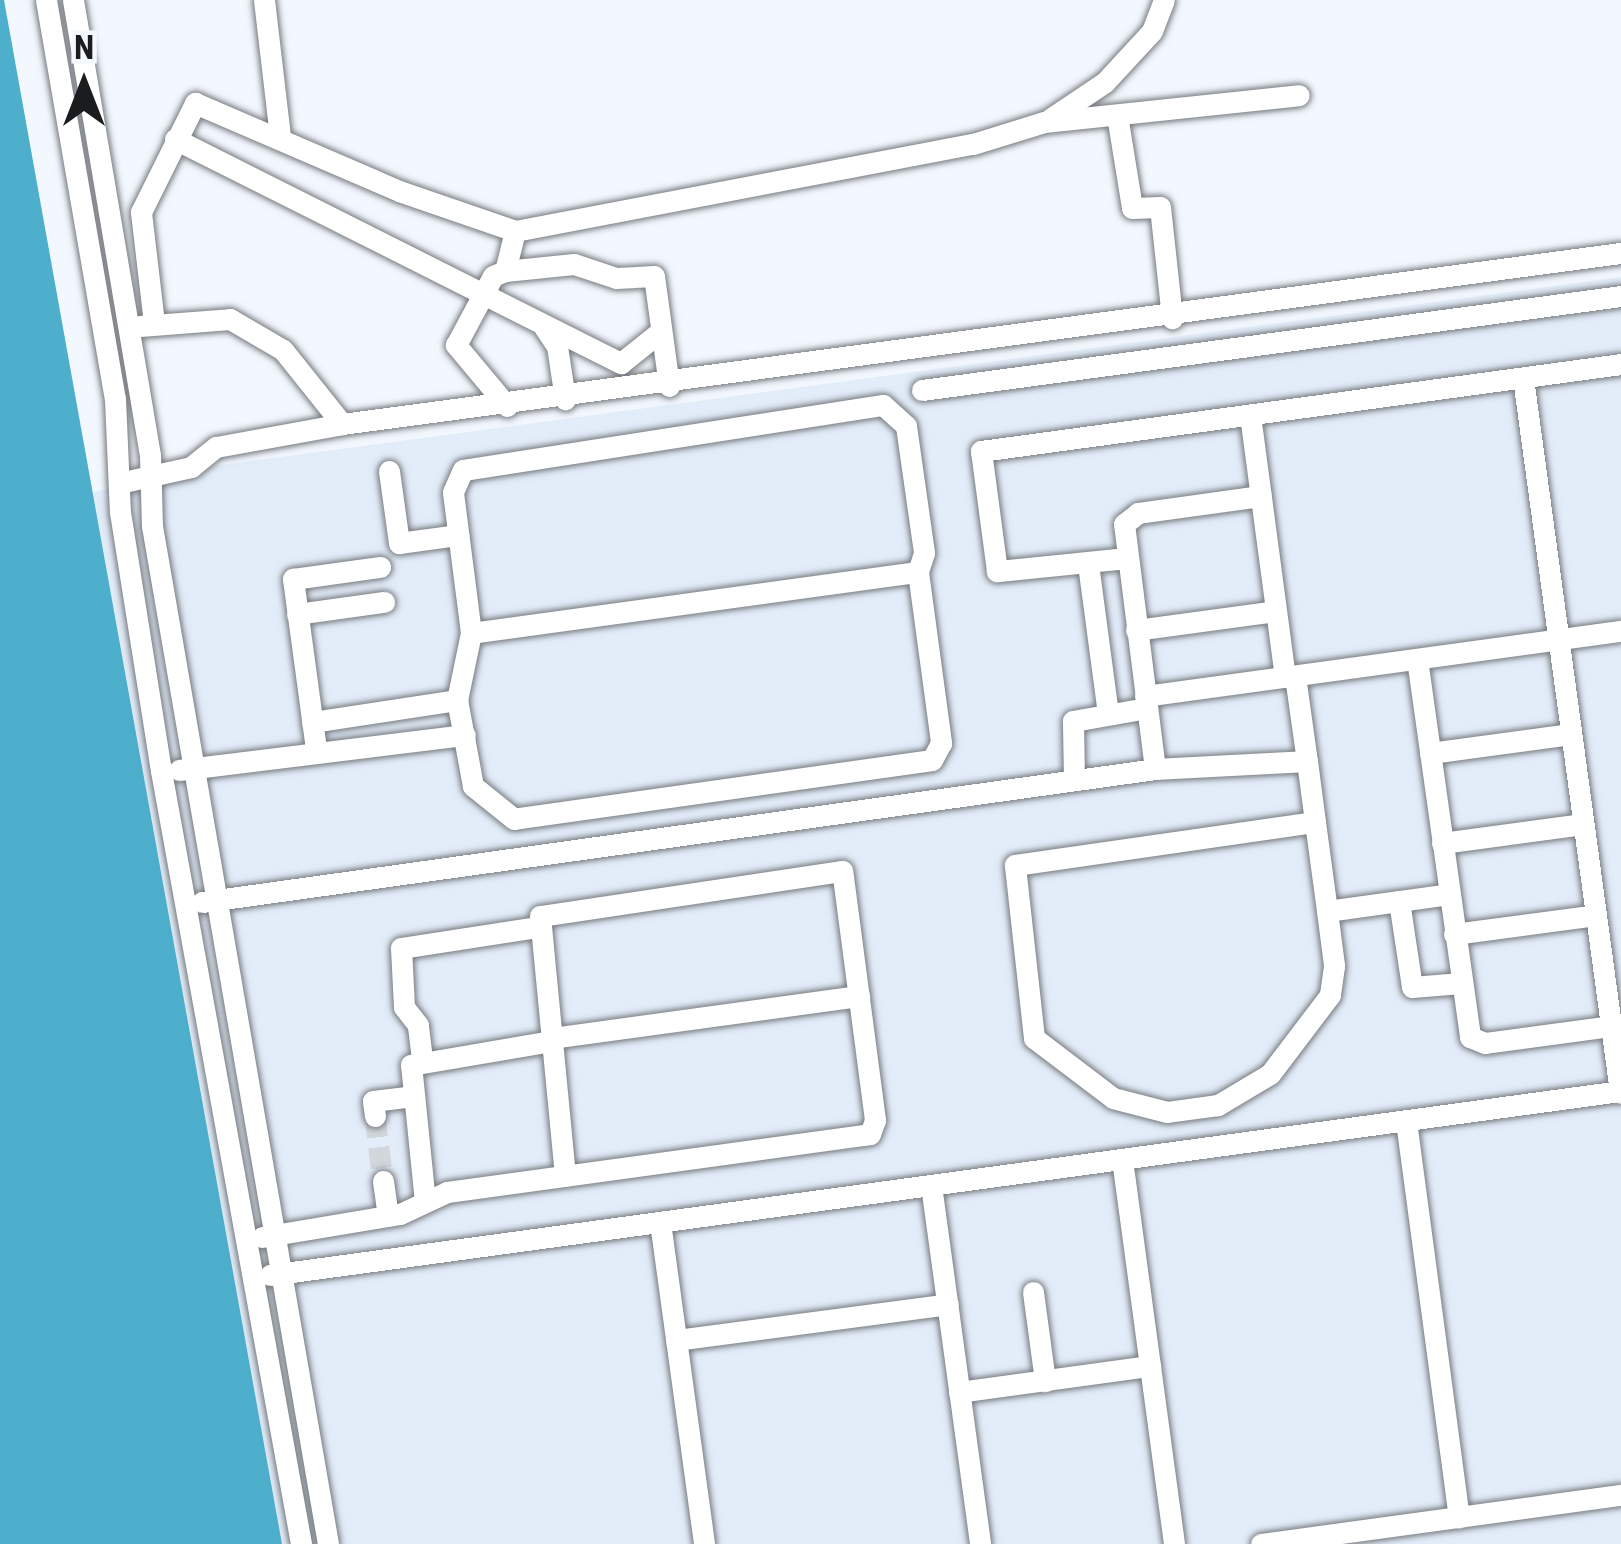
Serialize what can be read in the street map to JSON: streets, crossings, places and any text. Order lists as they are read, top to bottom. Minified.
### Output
{"north":"top"}
